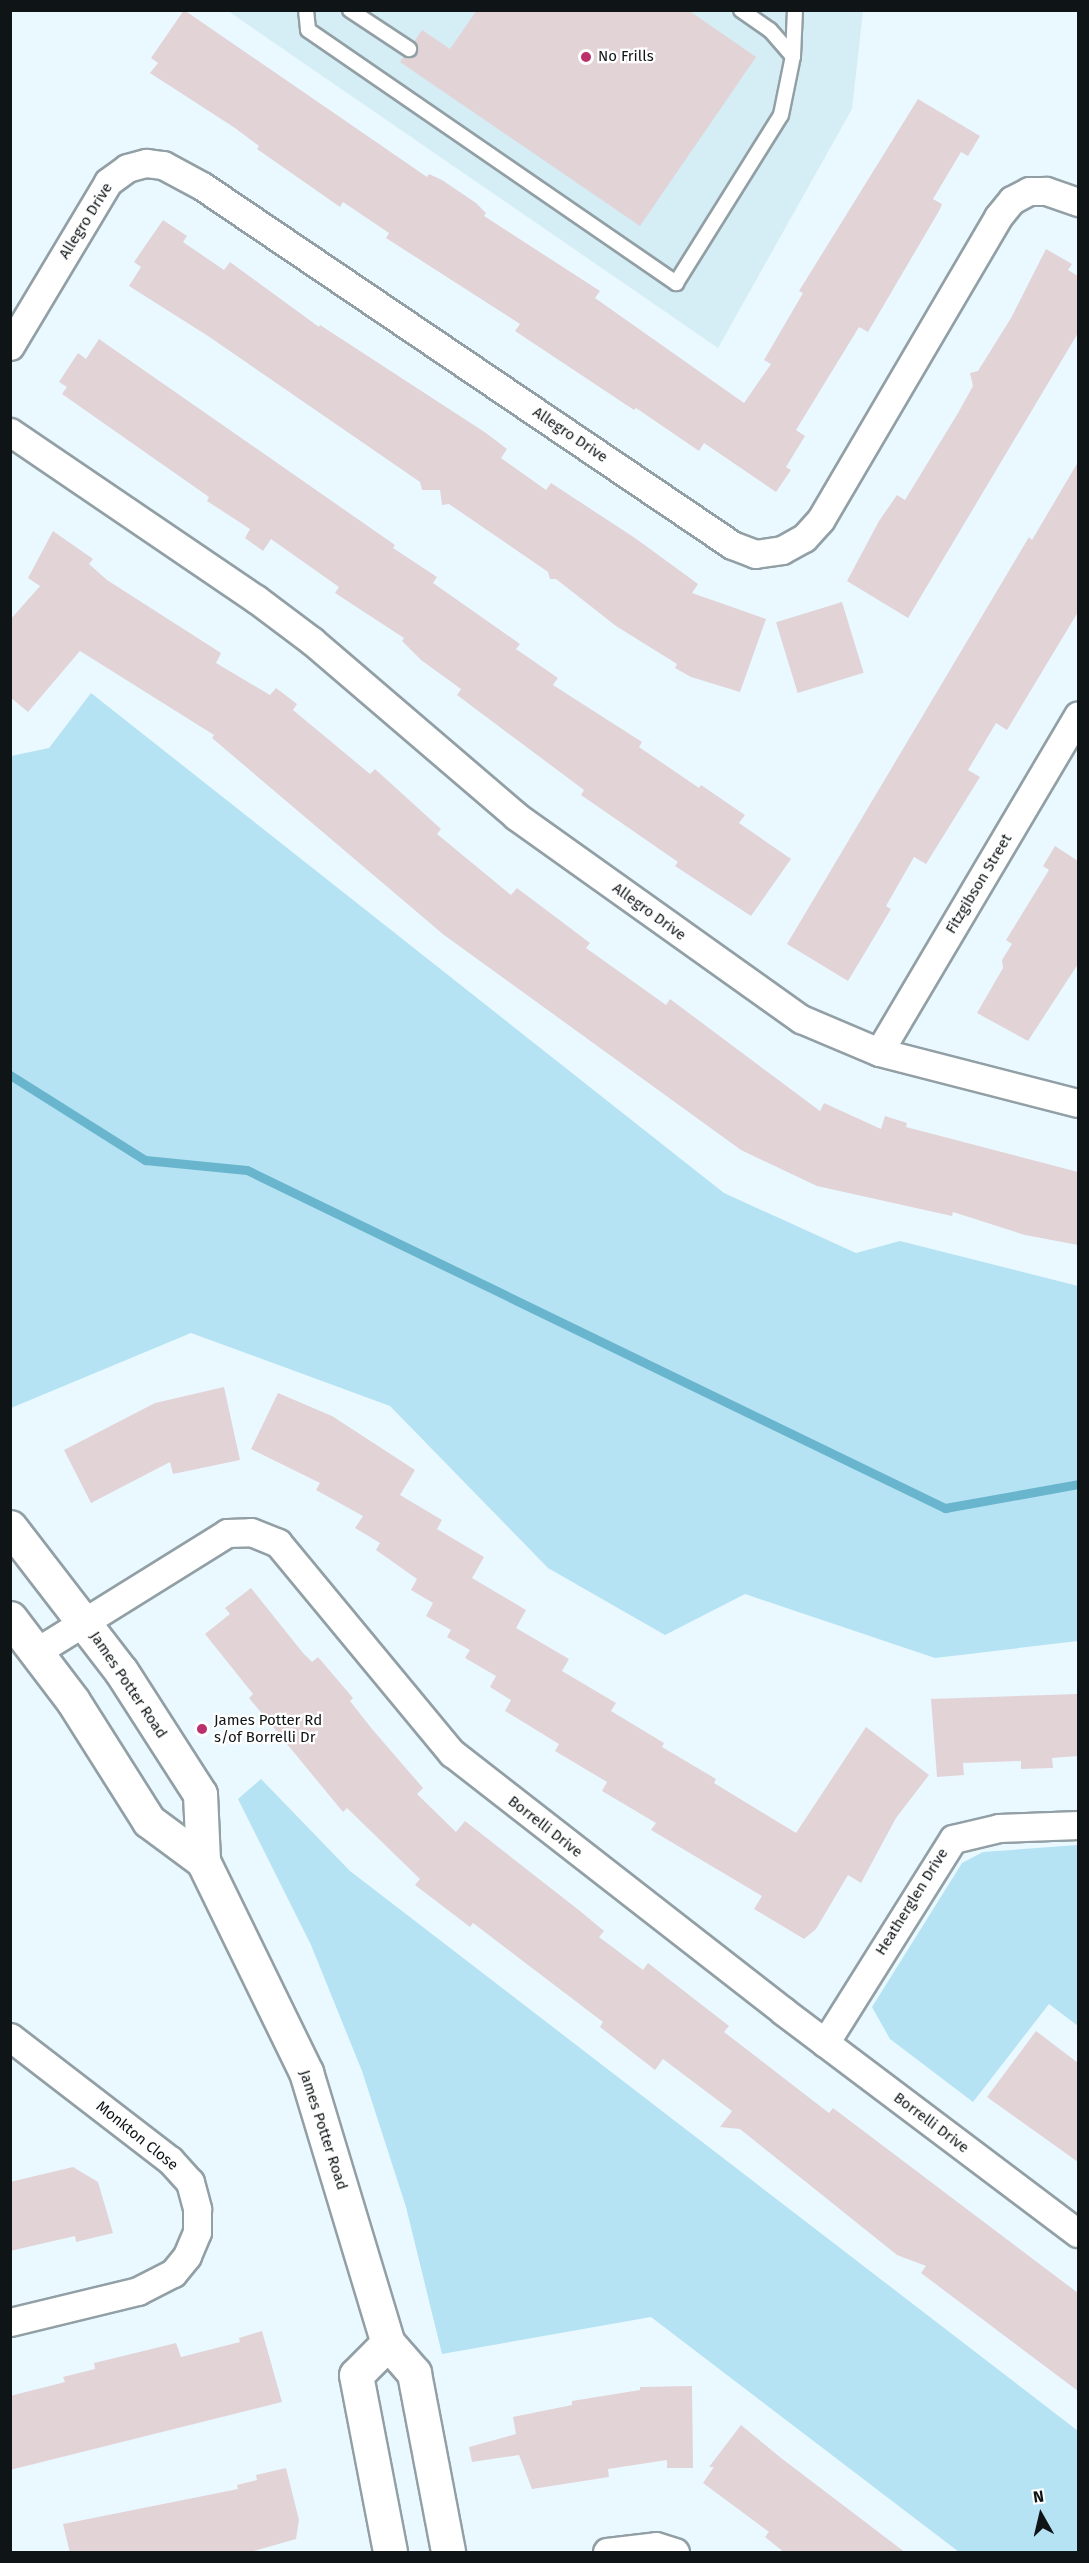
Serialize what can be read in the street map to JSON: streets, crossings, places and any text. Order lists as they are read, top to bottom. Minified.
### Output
{"streets":{"main road":["James Potter Road"],"street":["Allegro Drive","Fitzgibson Street","Borrelli Drive","Heatherglen Drive","Monkton Close"]},"crossings":[["Allegro Drive","Fitzgibson Street"],["James Potter Road","Borrelli Drive"],["Borrelli Drive","Heatherglen Drive"]],"places":["No Frills","James Potter Rd s/of Borrelli Dr"],"north":"top"}
